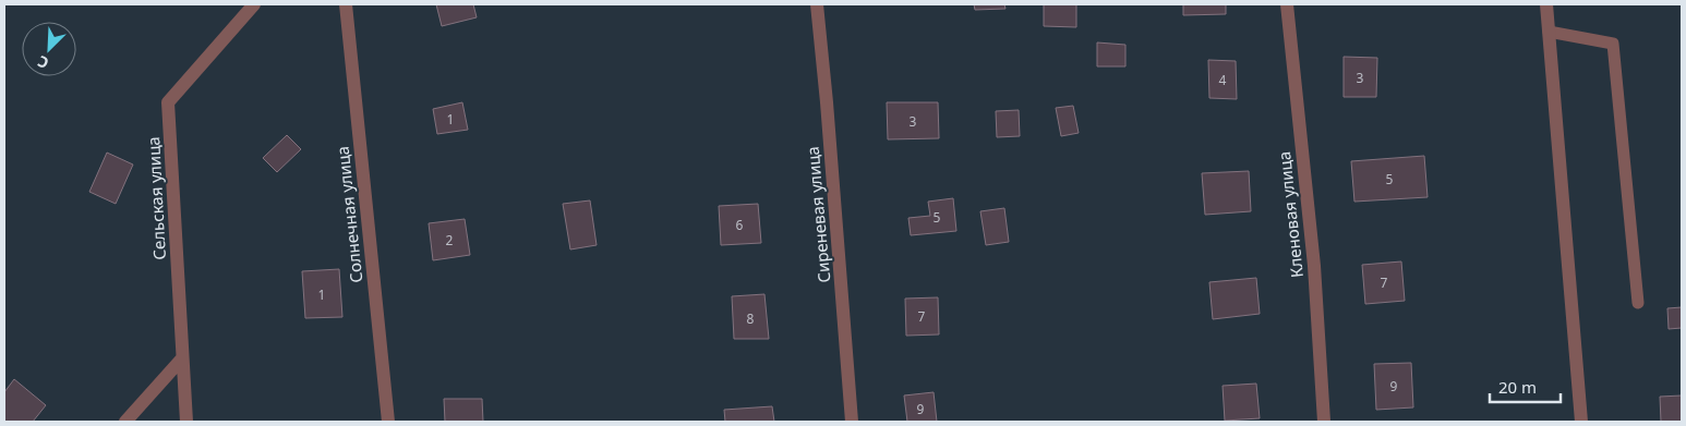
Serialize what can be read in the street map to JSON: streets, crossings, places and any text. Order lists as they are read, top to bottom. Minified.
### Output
{"streets":{"street":["Сельская улица","Солнечная улица","Сиреневая улица","Кленовая улица"]},"house_numbers":["3","4","1","3","5","5","6","2","7","1","7","8","9","9"],"scale_bar":"20 m","north":"bottom left"}
